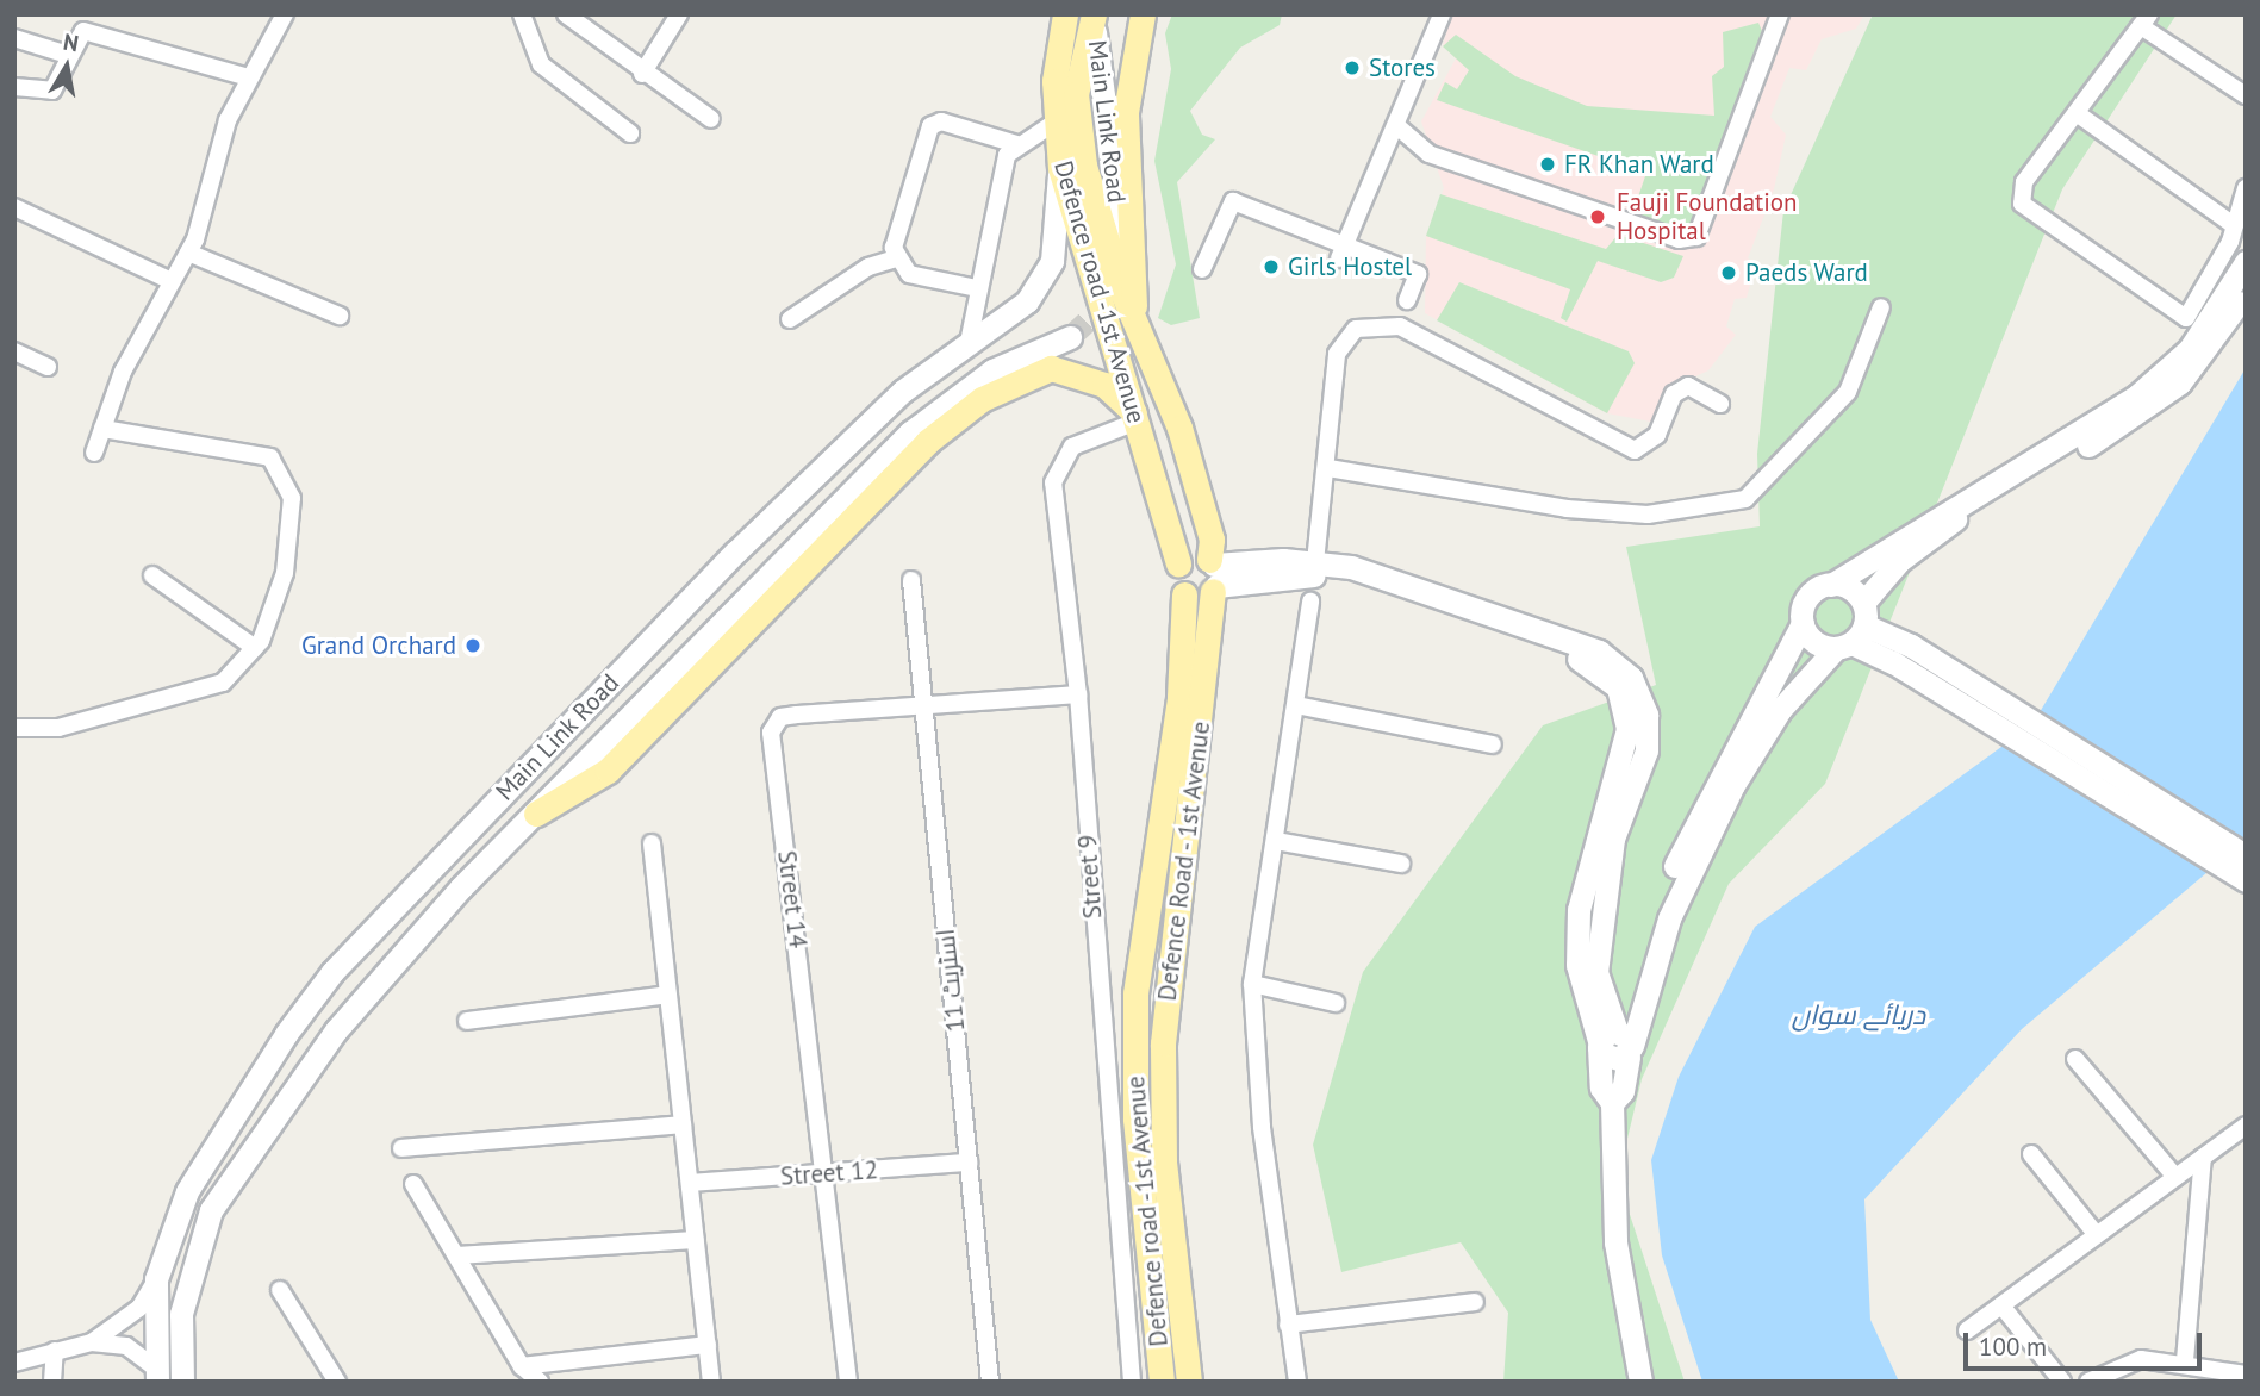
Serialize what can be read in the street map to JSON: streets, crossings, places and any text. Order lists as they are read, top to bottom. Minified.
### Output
{"streets":{"main road":["Main Link Road","Defence road -1st Avenue","Defence Road - 1st Avenue"],"street":["Street 9","Street 14","اسٹریٹ 11","Street 12"]},"crossings":[["Main Link Road","Defence road -1st Avenue"],["Main Link Road","Defence Road - 1st Avenue"],["Defence road -1st Avenue","Street 9"],["Street 9","Street 14"],["Street 14","اسٹریٹ 11"],["Street 14","Street 12"],["اسٹریٹ 11","Street 12"]],"water":["دریائے سواں"],"places":["Stores","FR Khan Ward","Fauji Foundation Hospital","Girls Hostel","Paeds Ward","Grand Orchard"],"scale_bar":"100 m","north":"top"}
